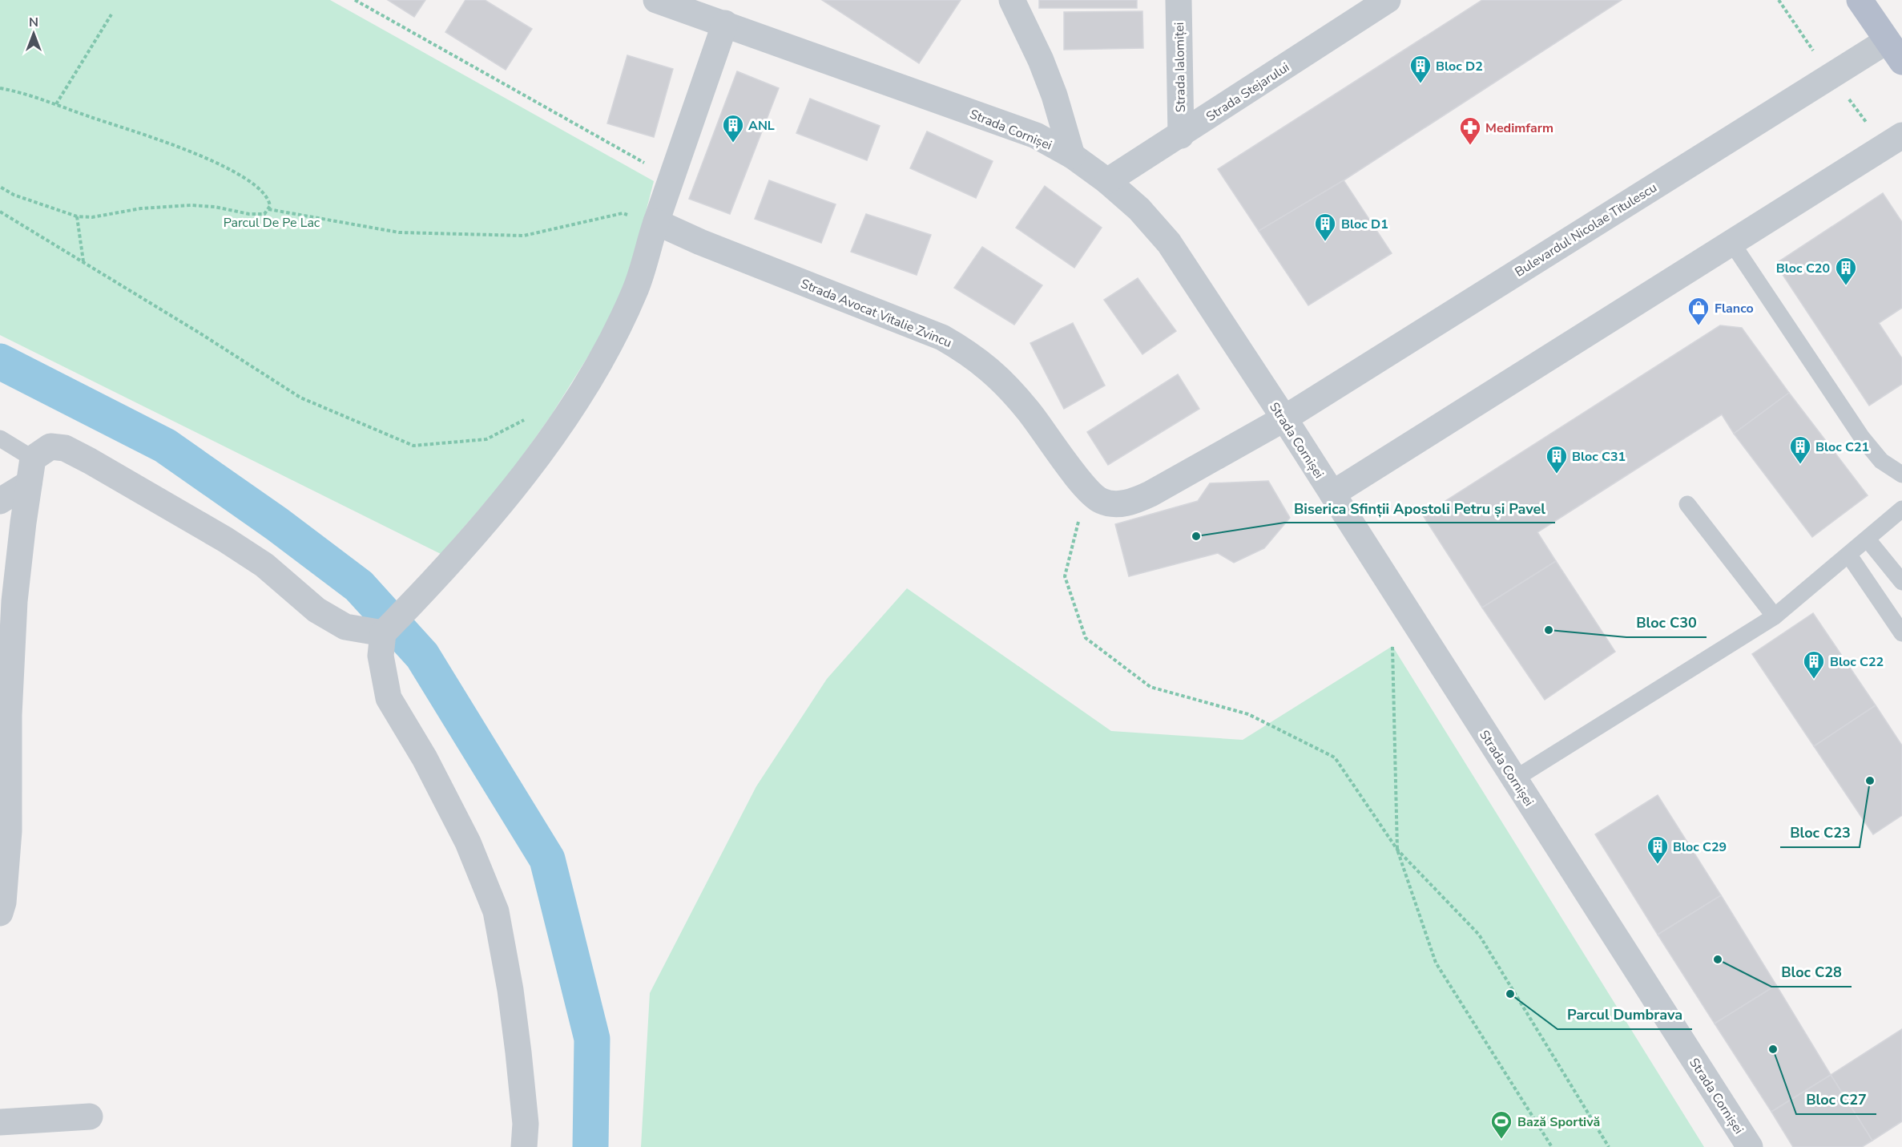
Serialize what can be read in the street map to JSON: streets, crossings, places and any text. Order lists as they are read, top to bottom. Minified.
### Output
{"streets":{"street":["Strada Ialomiței","Strada Stejarului","Strada Cornișei","Bulevardul Nicolae Titulescu","Strada Avocat Vitalie Zvincu"]},"crossings":[["Strada Ialomiței","Strada Stejarului"],["Strada Stejarului","Strada Cornișei"],["Strada Cornișei","Bulevardul Nicolae Titulescu"],["Strada Cornișei","Strada Avocat Vitalie Zvincu"],["Bulevardul Nicolae Titulescu","Strada Avocat Vitalie Zvincu"]],"parks":["Parcul De Pe Lac"],"places":{"building":["Bloc D2","ANL","Bloc D1","Bloc C20","Bloc C21","Bloc C31","Bloc C22","Bloc C29"],"pharmacy":["Medimfarm"],"shop":["Flanco"],"other":["Biserica Sfinții Apostoli Petru și Pavel","Bloc C30","Bloc C23","Bloc C28","Parcul Dumbrava","Bloc C27"],"sports":["Bază Sportivă"]},"north":"top"}
